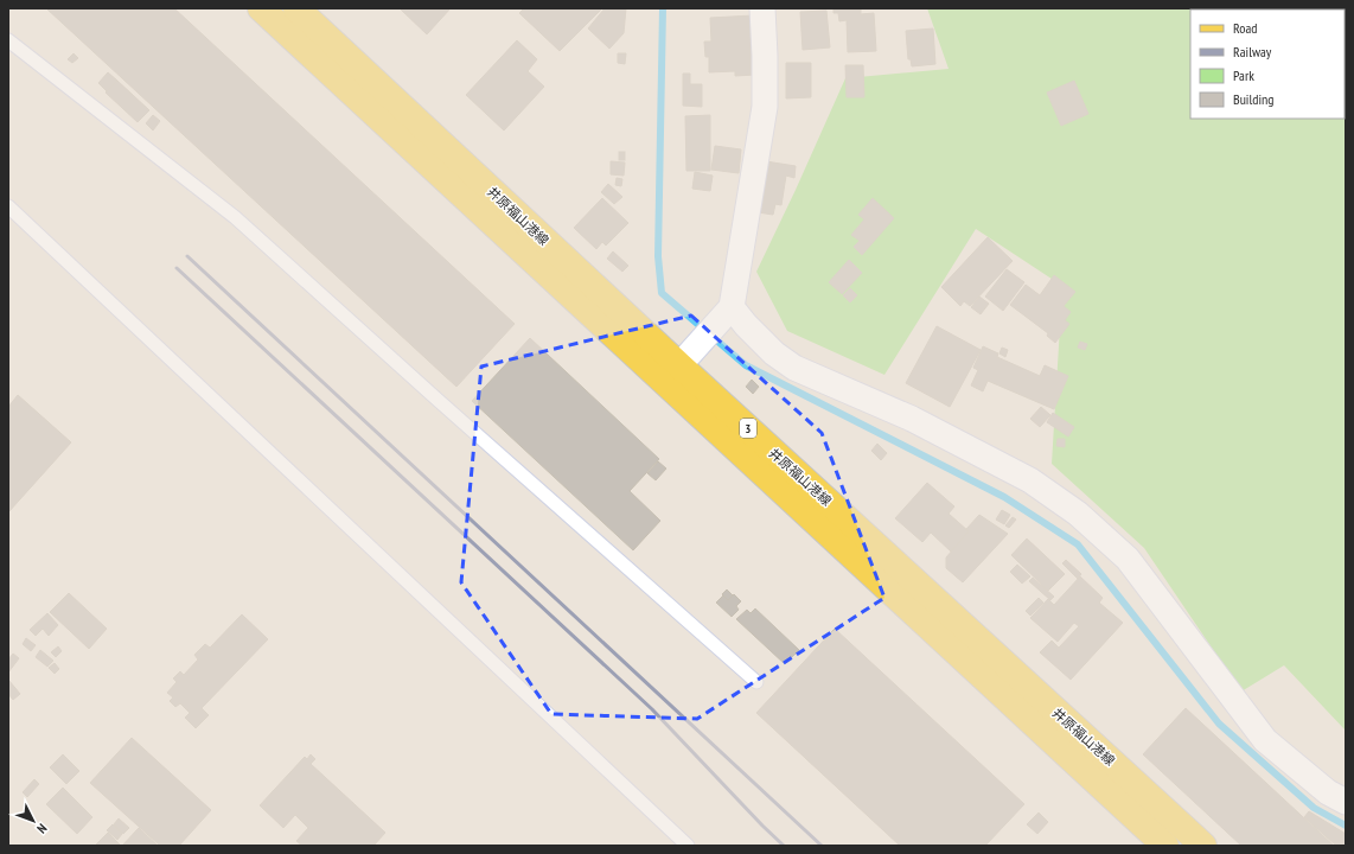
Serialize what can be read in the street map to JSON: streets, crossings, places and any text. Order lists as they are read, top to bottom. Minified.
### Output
{"streets":{"main road":["井原福山港線","3"]},"legend":["Road","Railway","Park","Building"],"north":"bottom right"}
